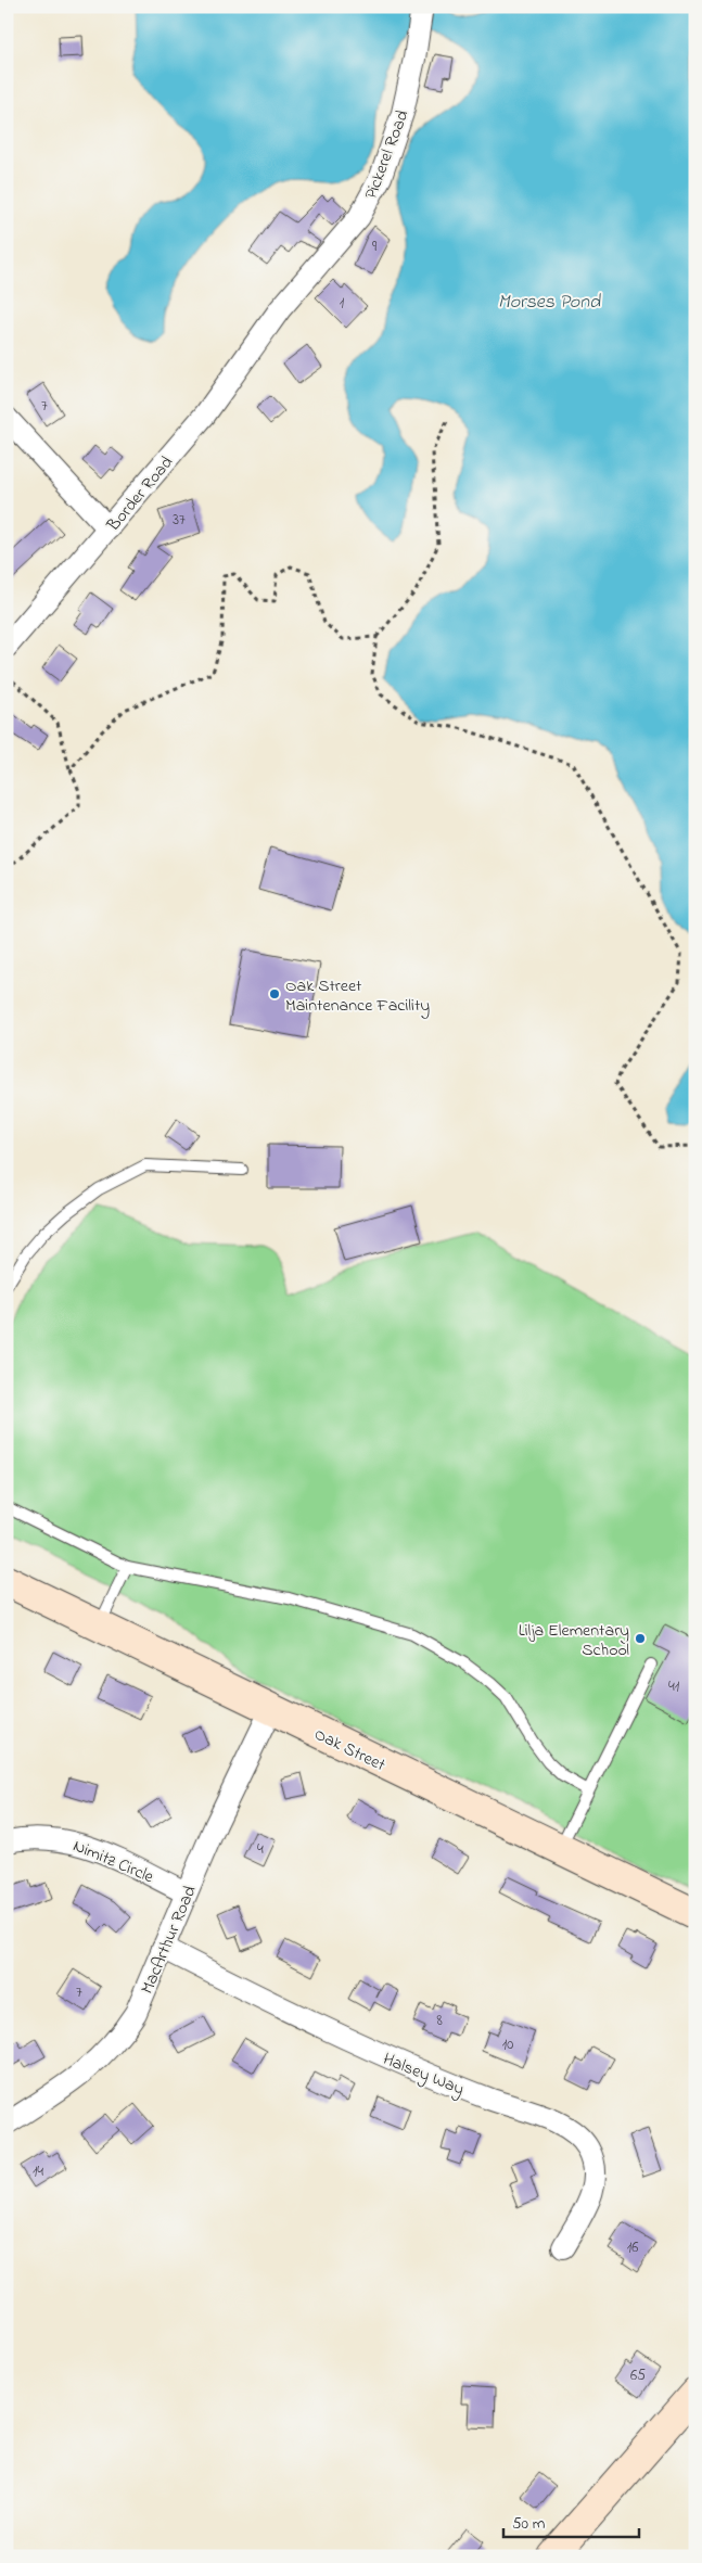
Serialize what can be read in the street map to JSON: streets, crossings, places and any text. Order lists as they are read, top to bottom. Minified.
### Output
{"streets":{"street":["Pickerel Road","Border Road","Oak Street","Nimitz Circle","MacArthur Road","Halsey Way"]},"crossings":[["Pickerel Road","Border Road"],["Oak Street","MacArthur Road"],["Nimitz Circle","MacArthur Road"],["MacArthur Road","Halsey Way"]],"water":["Morses Pond"],"places":["Oak Street Maintenance Facility","Lilja Elementary School"],"house_numbers":["9","1","7","37","41","4","7","8","10","14","16","65"],"scale_bar":"50 m"}
